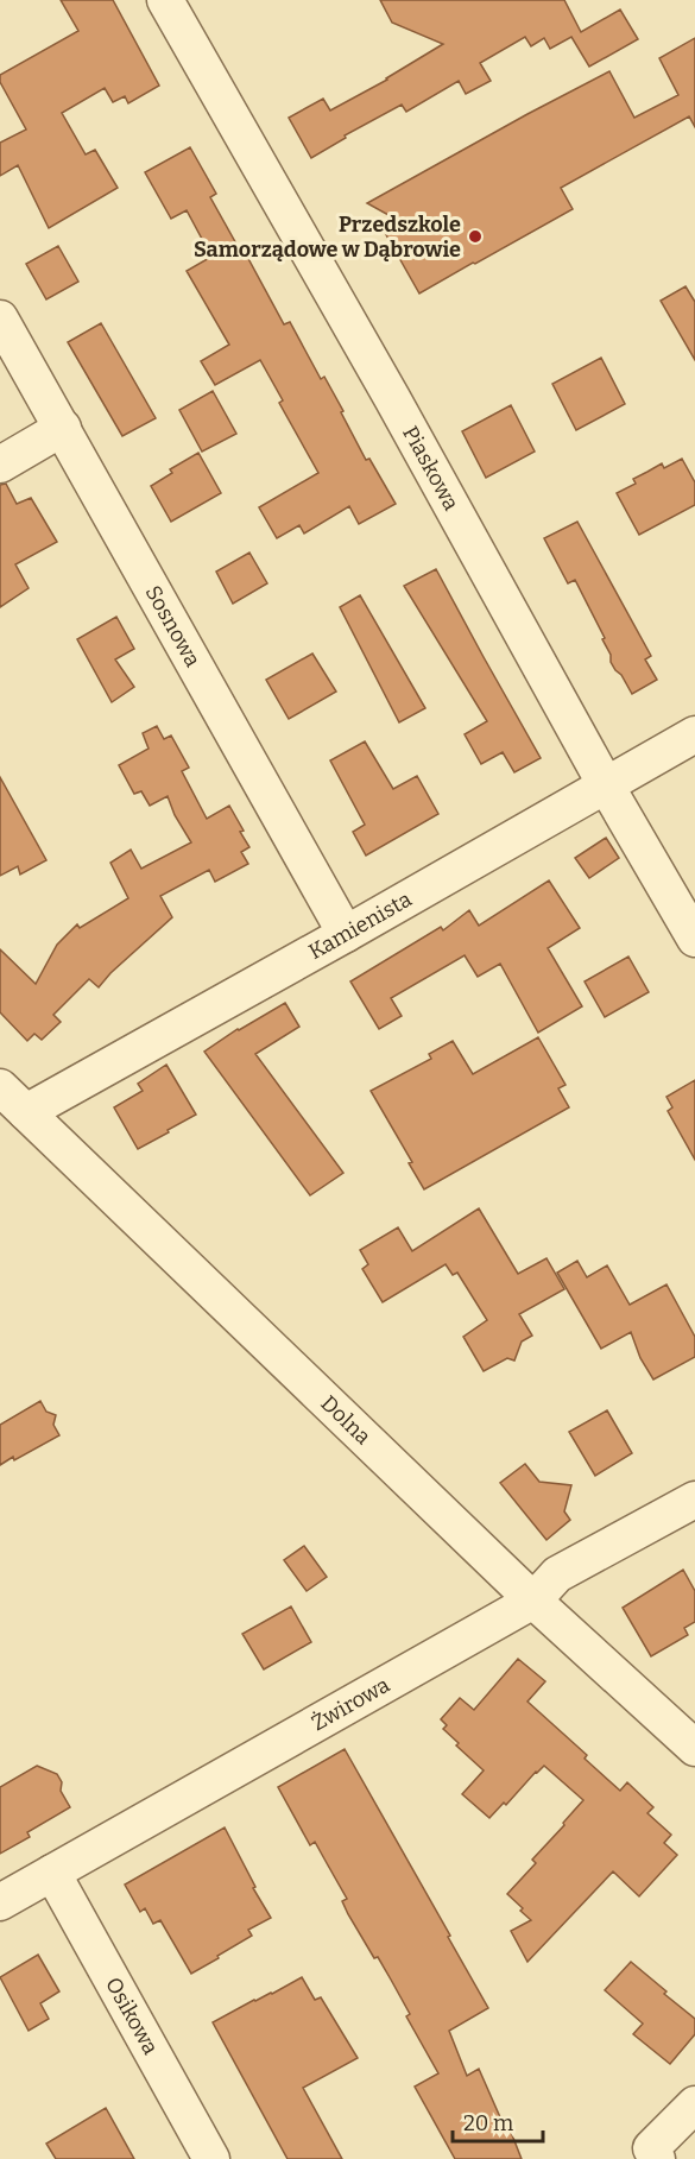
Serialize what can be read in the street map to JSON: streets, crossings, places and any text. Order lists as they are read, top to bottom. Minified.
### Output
{"streets":{"street":["Piaskowa","Sosnowa","Kamienista","Dolna","Żwirowa","Osikowa"]},"crossings":[["Piaskowa","Kamienista"],["Sosnowa","Kamienista"],["Kamienista","Dolna"],["Dolna","Żwirowa"],["Żwirowa","Osikowa"]],"places":["Przedszkole Samorządowe w Dąbrowie"],"scale_bar":"20 m"}
